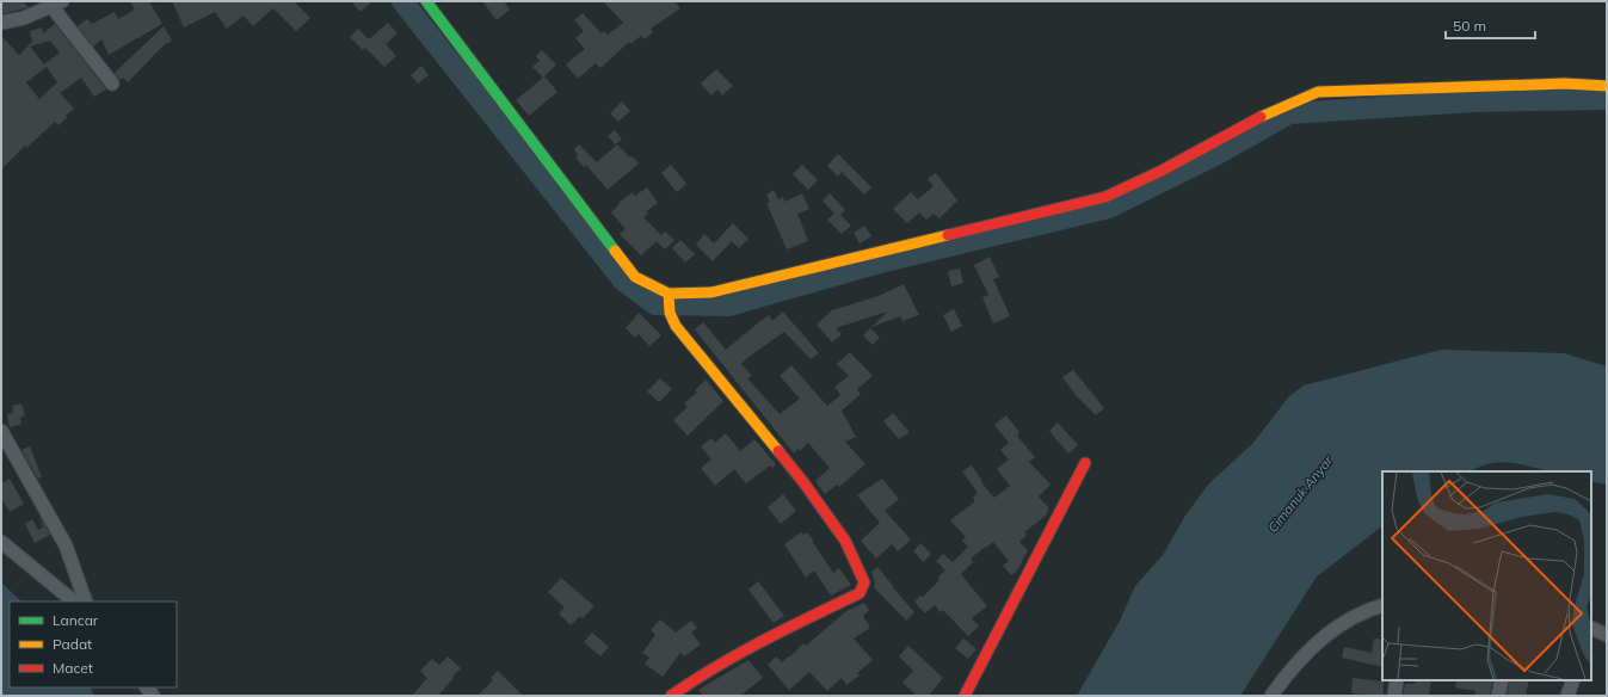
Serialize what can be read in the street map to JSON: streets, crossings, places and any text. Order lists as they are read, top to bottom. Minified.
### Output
{"water":["Cimanuk Anyar"],"legend":["Lancar","Padat","Macet"],"scale_bar":"50 m"}
